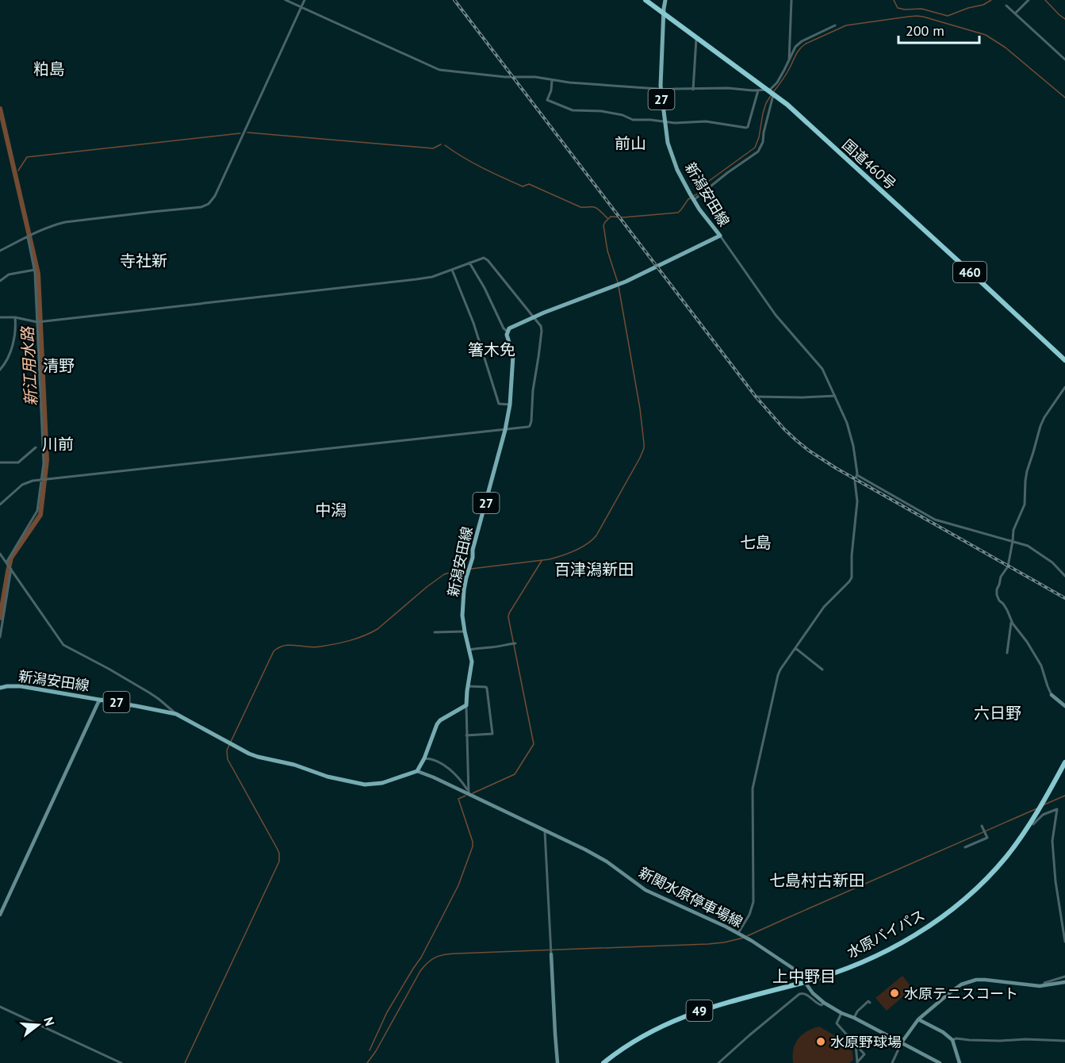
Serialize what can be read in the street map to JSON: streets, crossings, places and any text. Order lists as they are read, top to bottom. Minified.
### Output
{"streets":{"highway":["国道460号","460","水原バイパス","49"],"main road":["27","新潟安田線"],"street":["新関水原停車場線"]},"crossings":[["国道460号","新潟安田線"],["新潟安田線","新関水原停車場線"],["新関水原停車場線","水原バイパス"]],"districts":["粕島","前山","寺社新","箸木免","清野","川前","中潟","七島","百津潟新田","六日野","七島村古新田","上中野目"],"water":["新江用水路"],"places":["水原テニスコート","水原野球場"],"scale_bar":"200 m","north":"right"}
